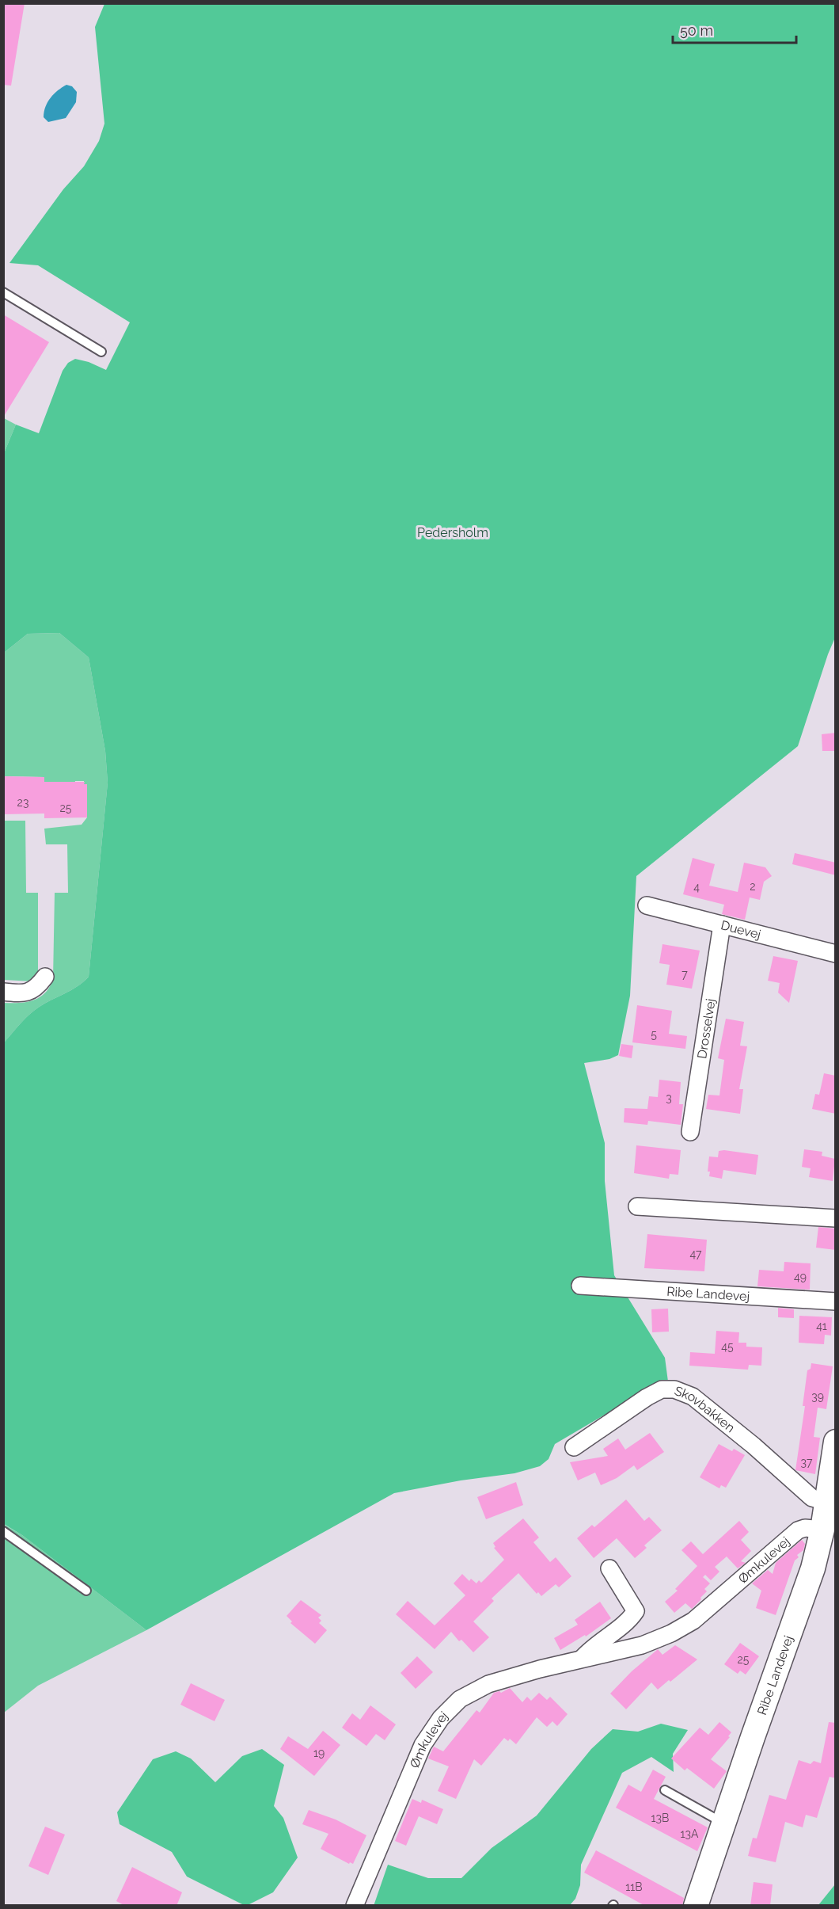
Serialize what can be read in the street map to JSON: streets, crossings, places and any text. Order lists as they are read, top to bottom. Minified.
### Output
{"streets":{"main road":["Ribe Landevej"],"street":["Duevej","Drosselvej","Skovbakken","Ømkulevej"]},"crossings":[["Duevej","Drosselvej"],["Ribe Landevej","Skovbakken"],["Ribe Landevej","Ømkulevej"]],"parks":["Pedersholm"],"house_numbers":["23","25","2","4","7","5","3","47","49","41","45","39","37","25","19","13B","13A","11B"],"scale_bar":"50 m"}
